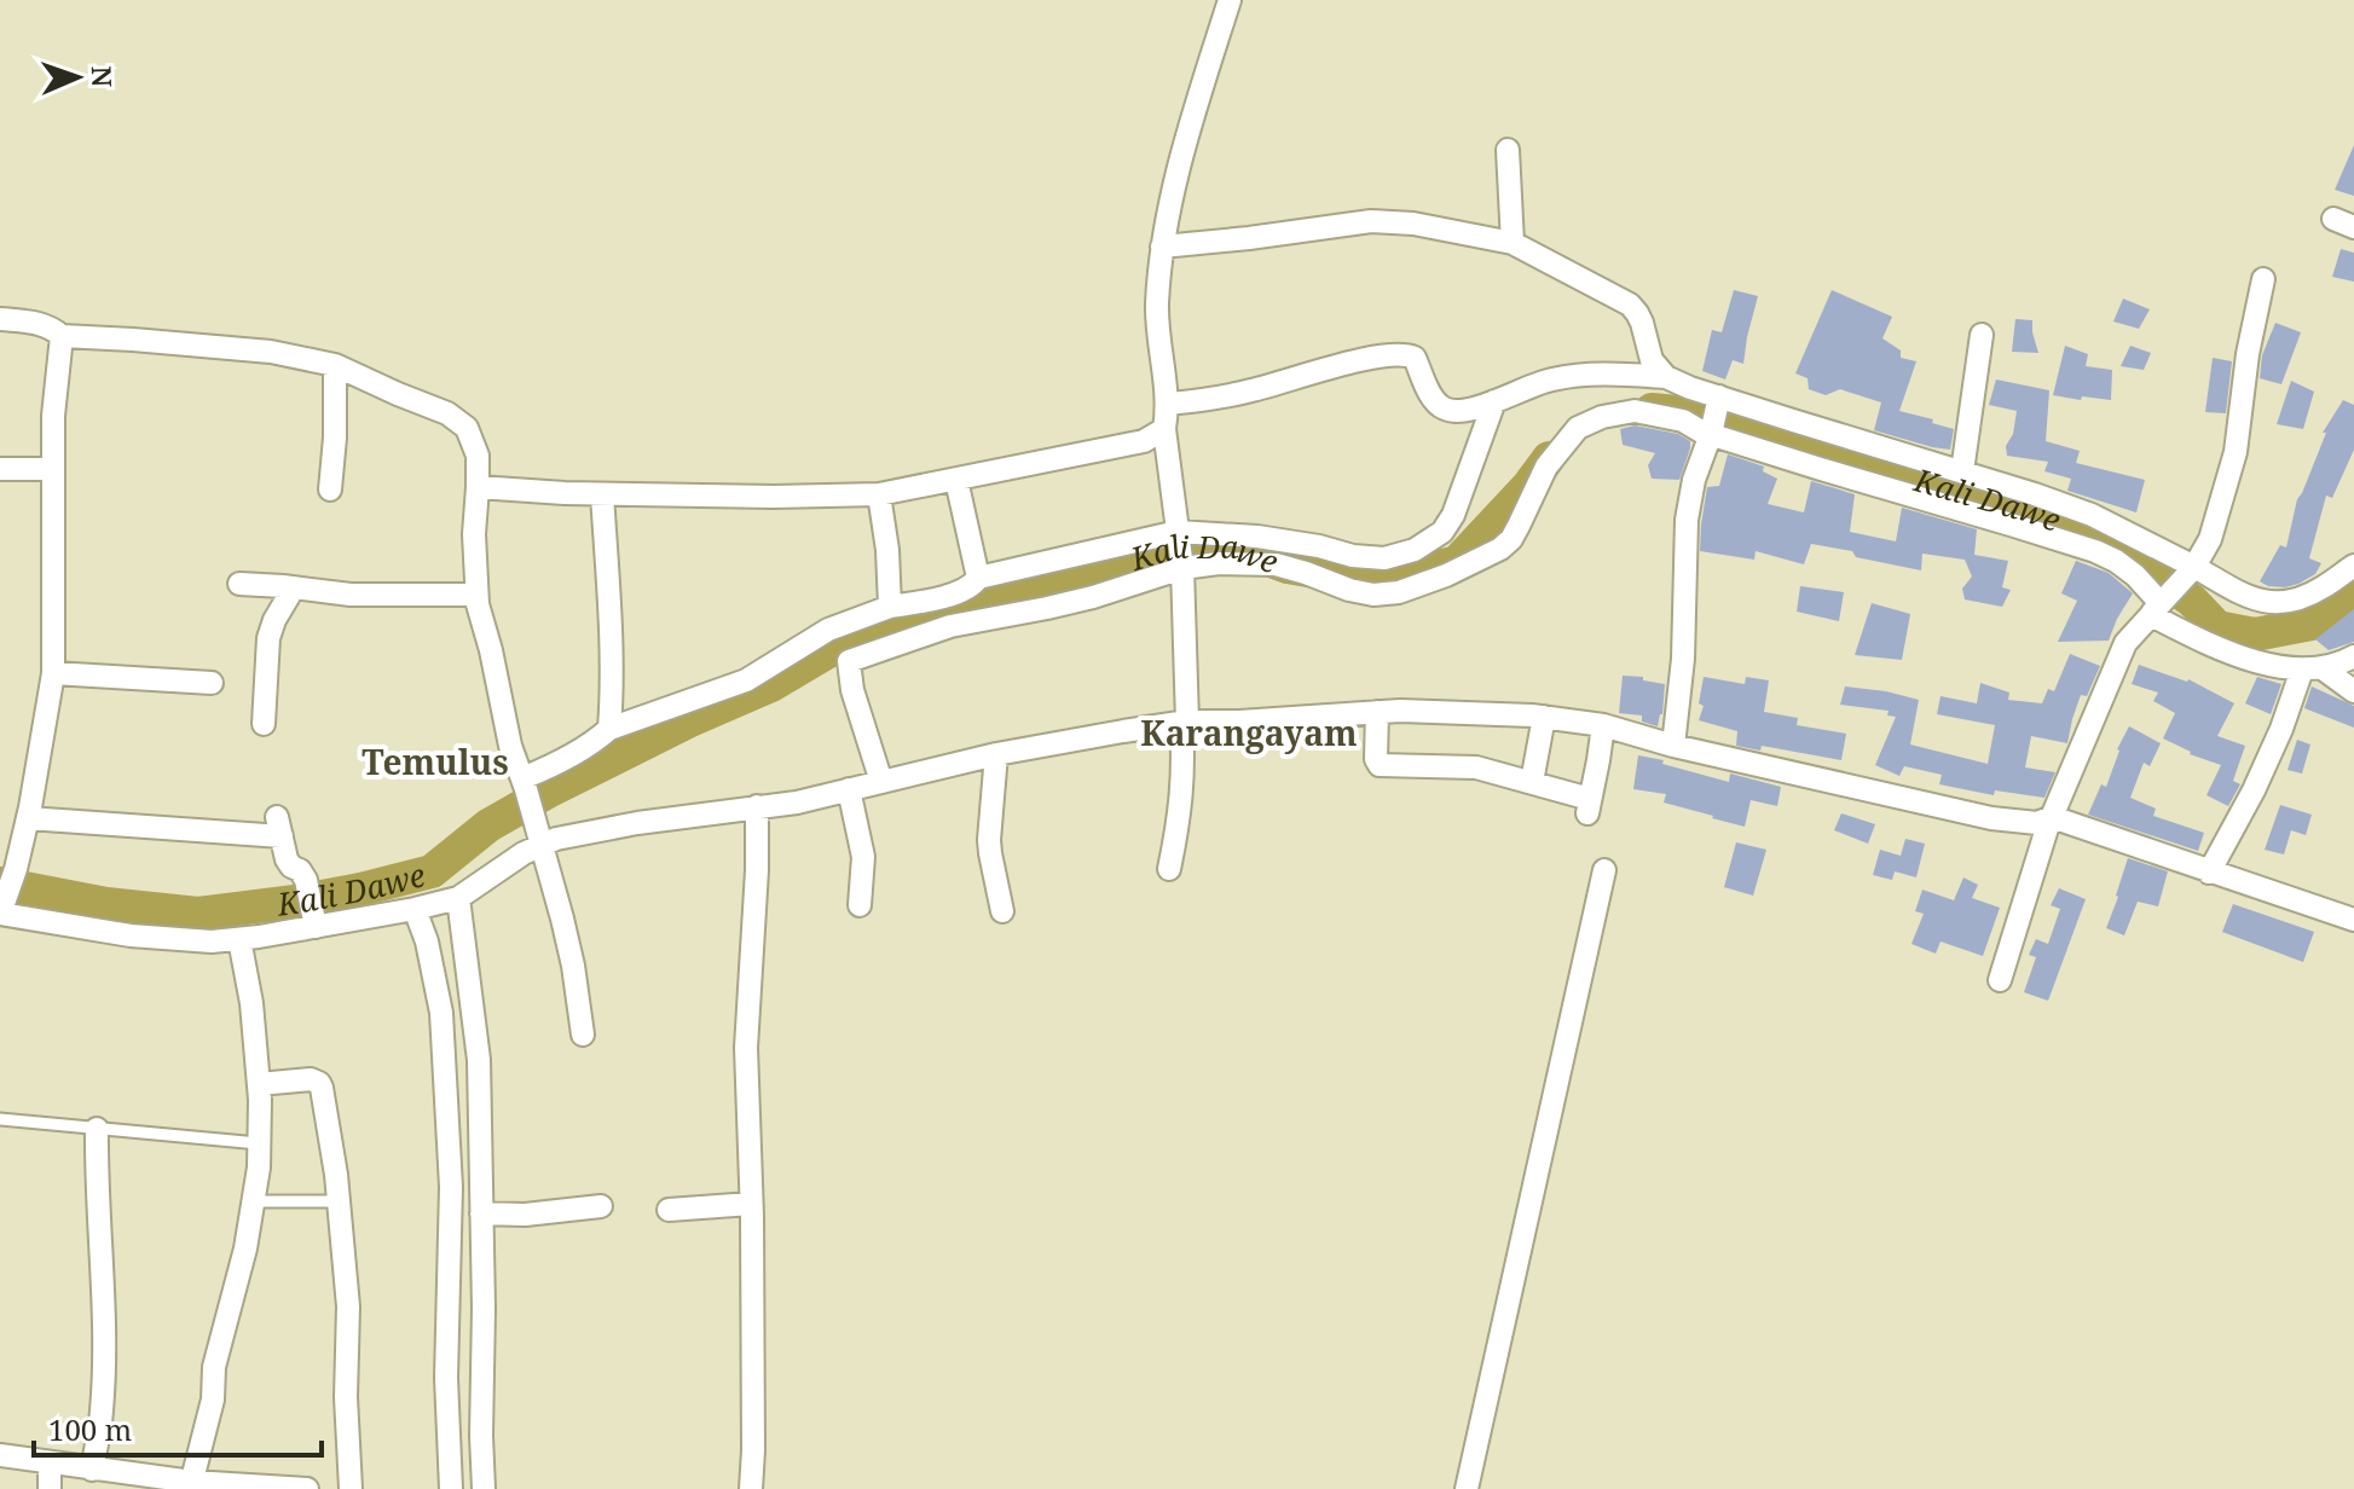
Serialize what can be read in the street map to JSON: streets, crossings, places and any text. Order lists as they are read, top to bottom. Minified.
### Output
{"districts":["Karangayam","Temulus"],"water":["Kali Dawe"],"scale_bar":"100 m","north":"right"}
